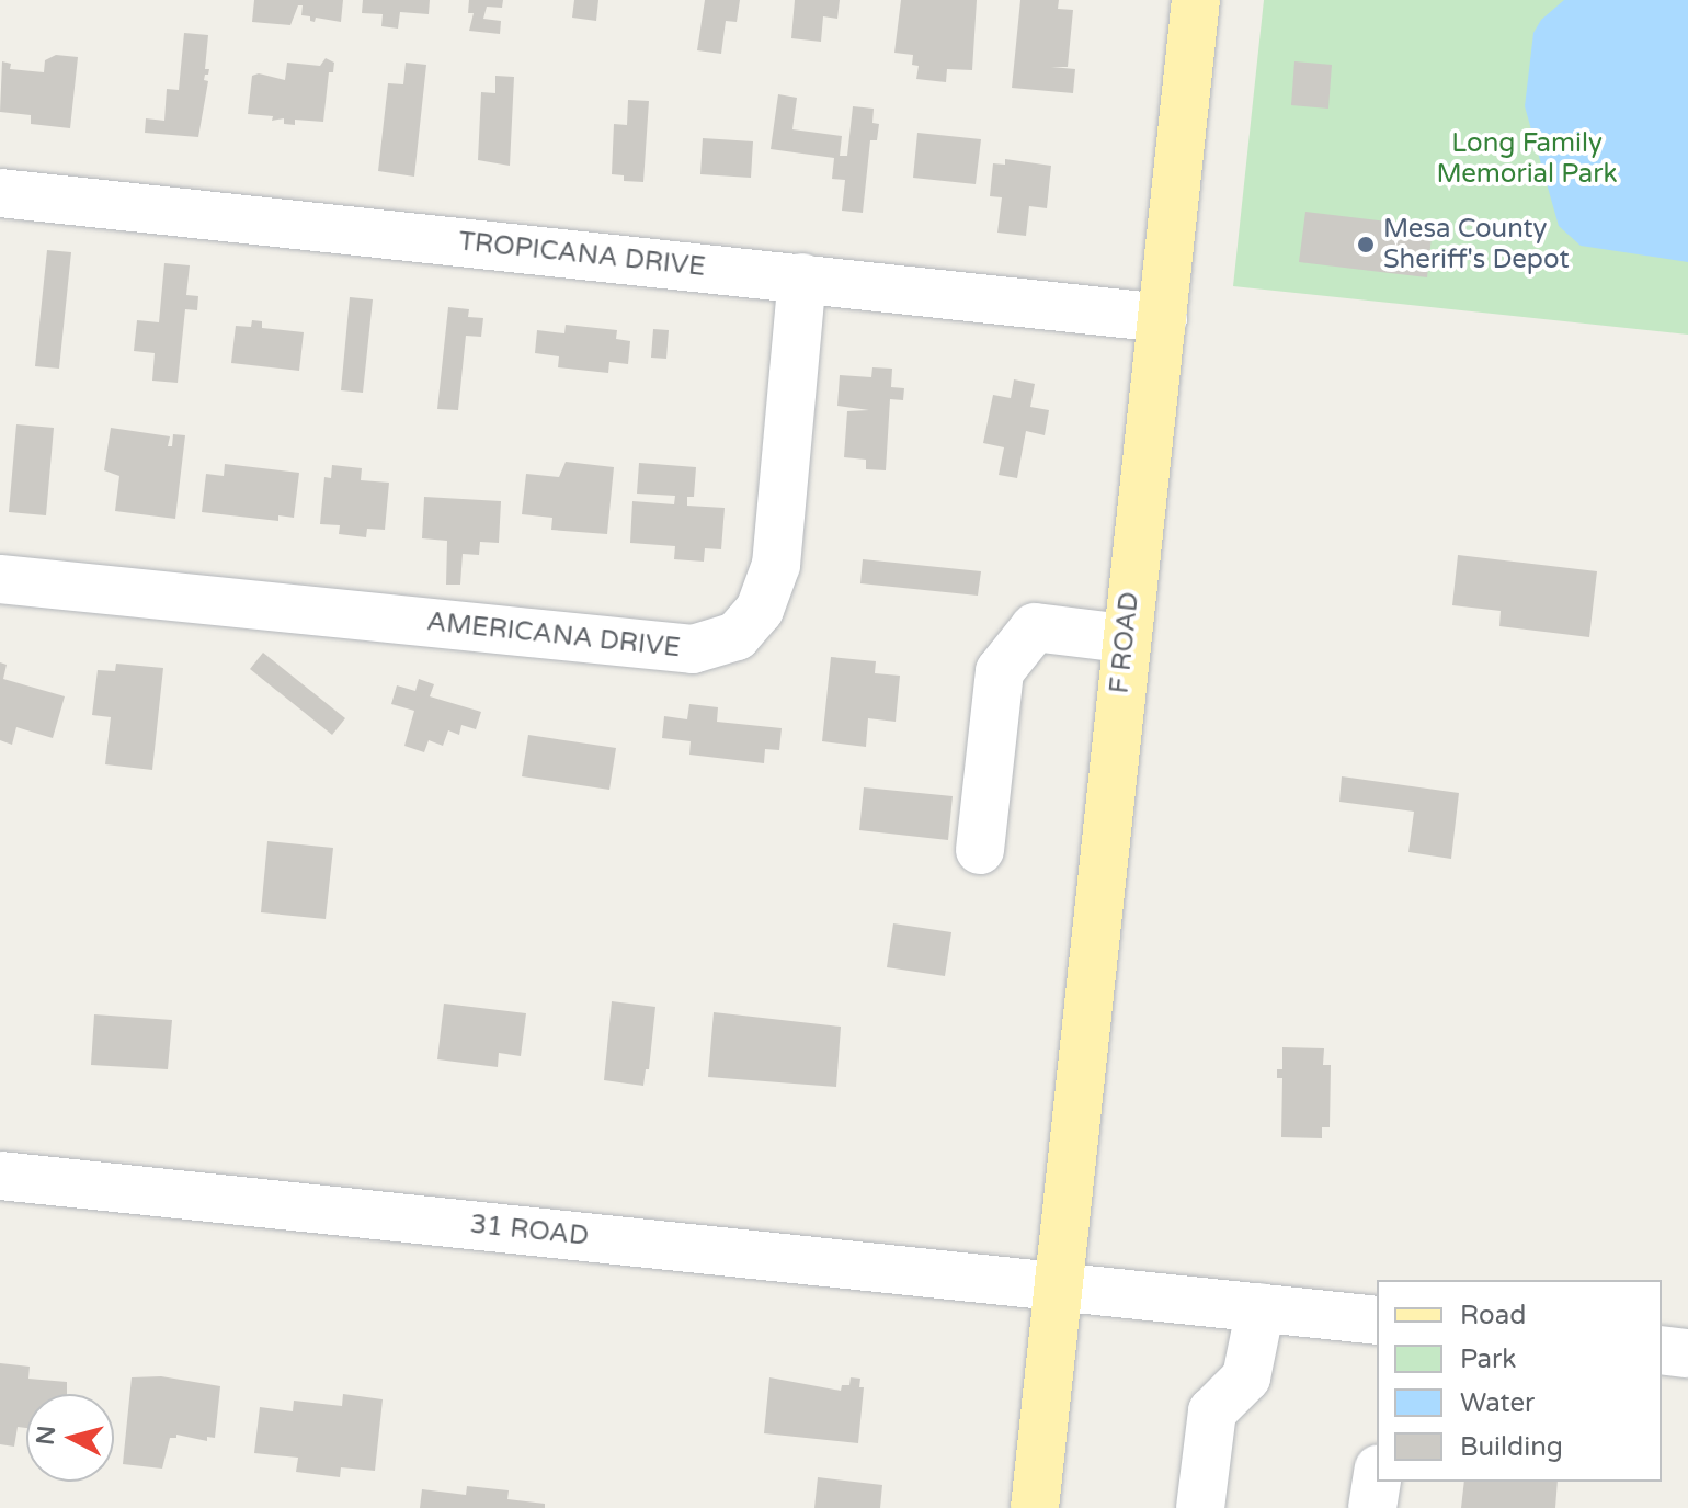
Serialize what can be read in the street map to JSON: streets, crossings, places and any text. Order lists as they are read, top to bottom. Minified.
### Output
{"streets":{"main road":["F ROAD"],"street":["TROPICANA DRIVE","AMERICANA DRIVE","31 ROAD"]},"crossings":[["TROPICANA DRIVE","AMERICANA DRIVE"],["TROPICANA DRIVE","F ROAD"],["F ROAD","31 ROAD"]],"parks":["Long Family Memorial Park"],"places":["Mesa County Sheriff's Depot"],"legend":["Road","Park","Water","Building"],"north":"left"}
